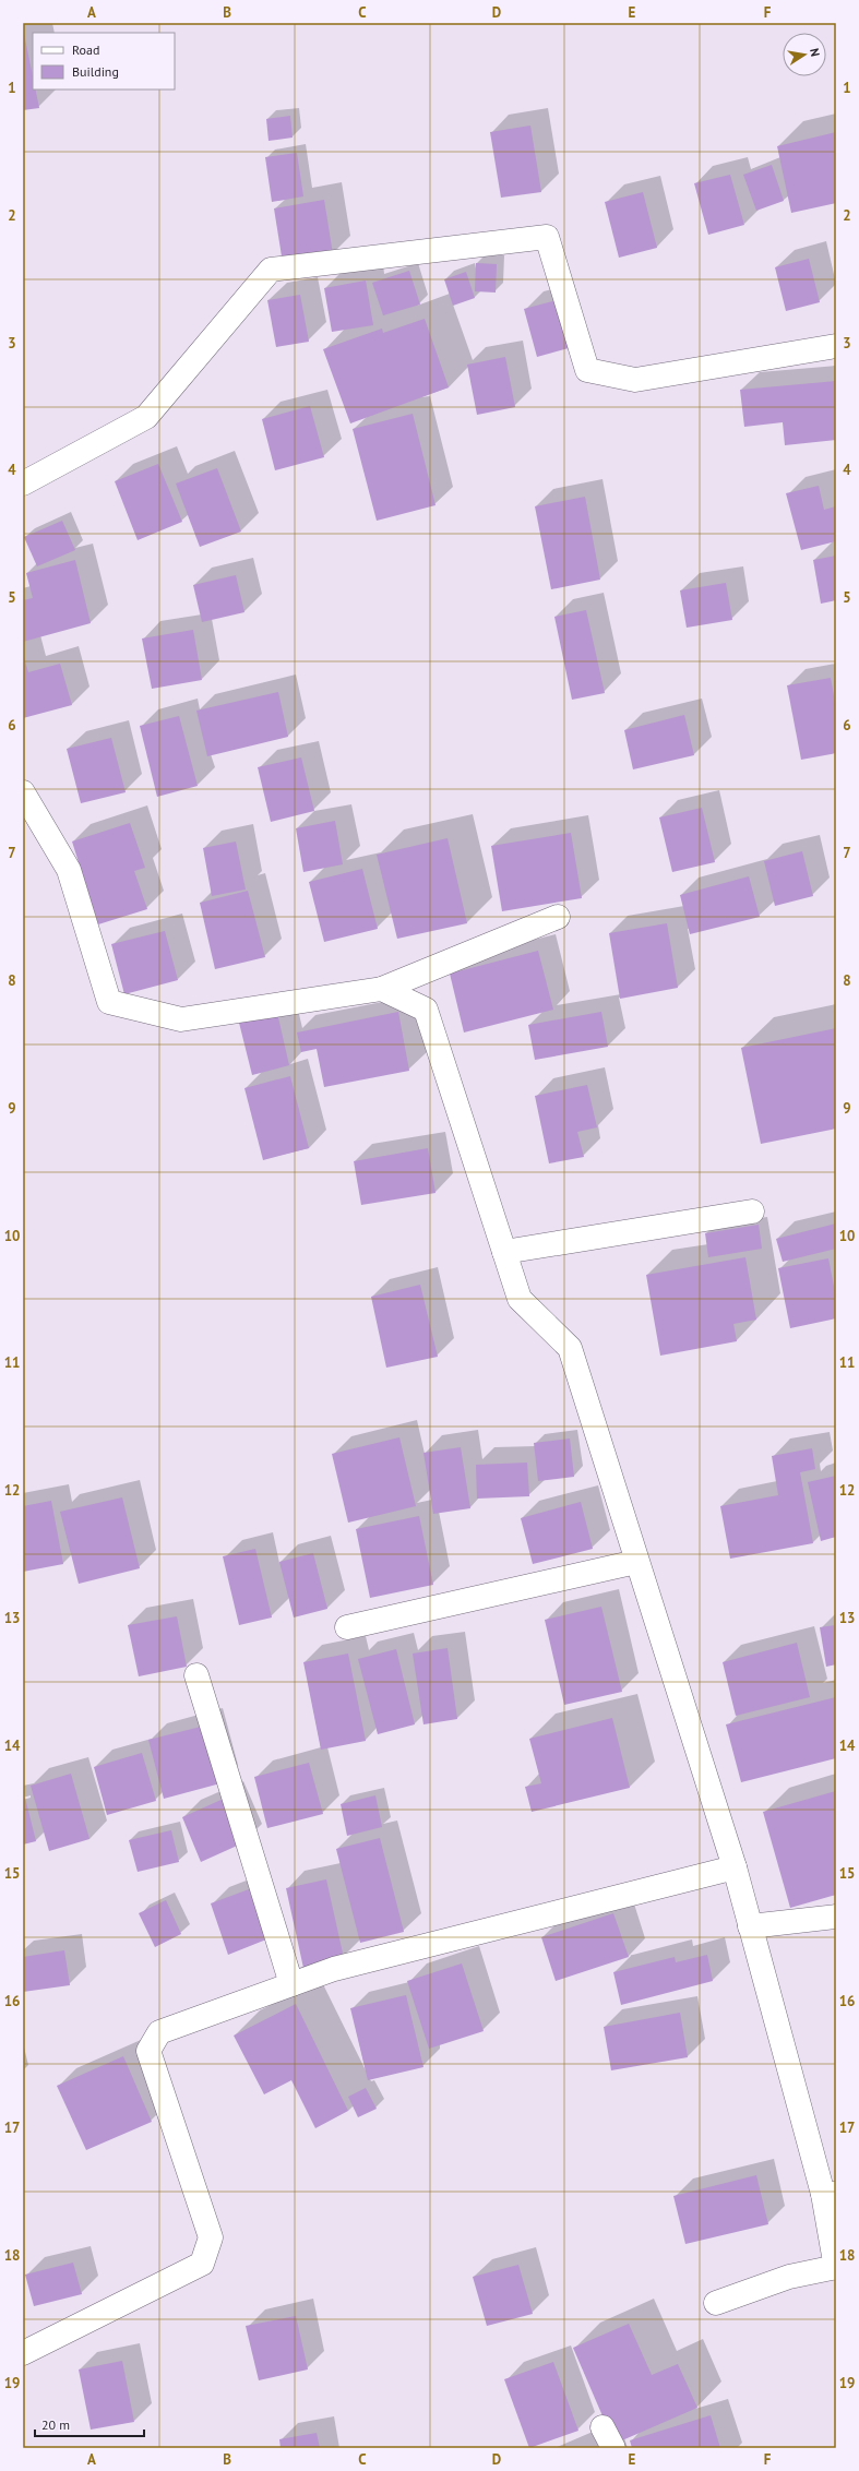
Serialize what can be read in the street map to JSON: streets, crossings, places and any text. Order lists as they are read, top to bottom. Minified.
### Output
{"legend":["Road","Building"],"scale_bar":"20 m","north":"right","grid":{"columns":["A","B","C","D","E","F"],"rows":["1","2","3","4","5","6","7","8","9","10","11","12","13","14","15","16","17","18","19"]}}
